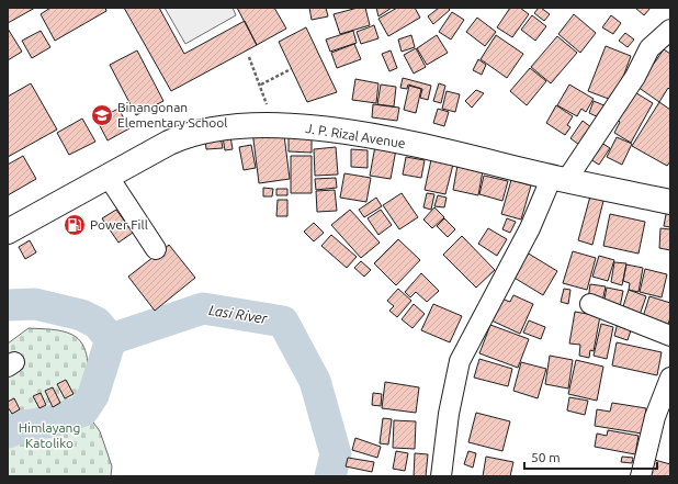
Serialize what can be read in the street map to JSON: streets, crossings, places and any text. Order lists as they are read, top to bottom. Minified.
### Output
{"streets":{"main road":["J. P. Rizal Avenue"]},"water":["Lasi River"],"parks":["Himlayang Katoliko"],"places":{"school or university":["Binangonan Elementary School"],"fuel station":["Power Fill"]},"scale_bar":"50 m"}
